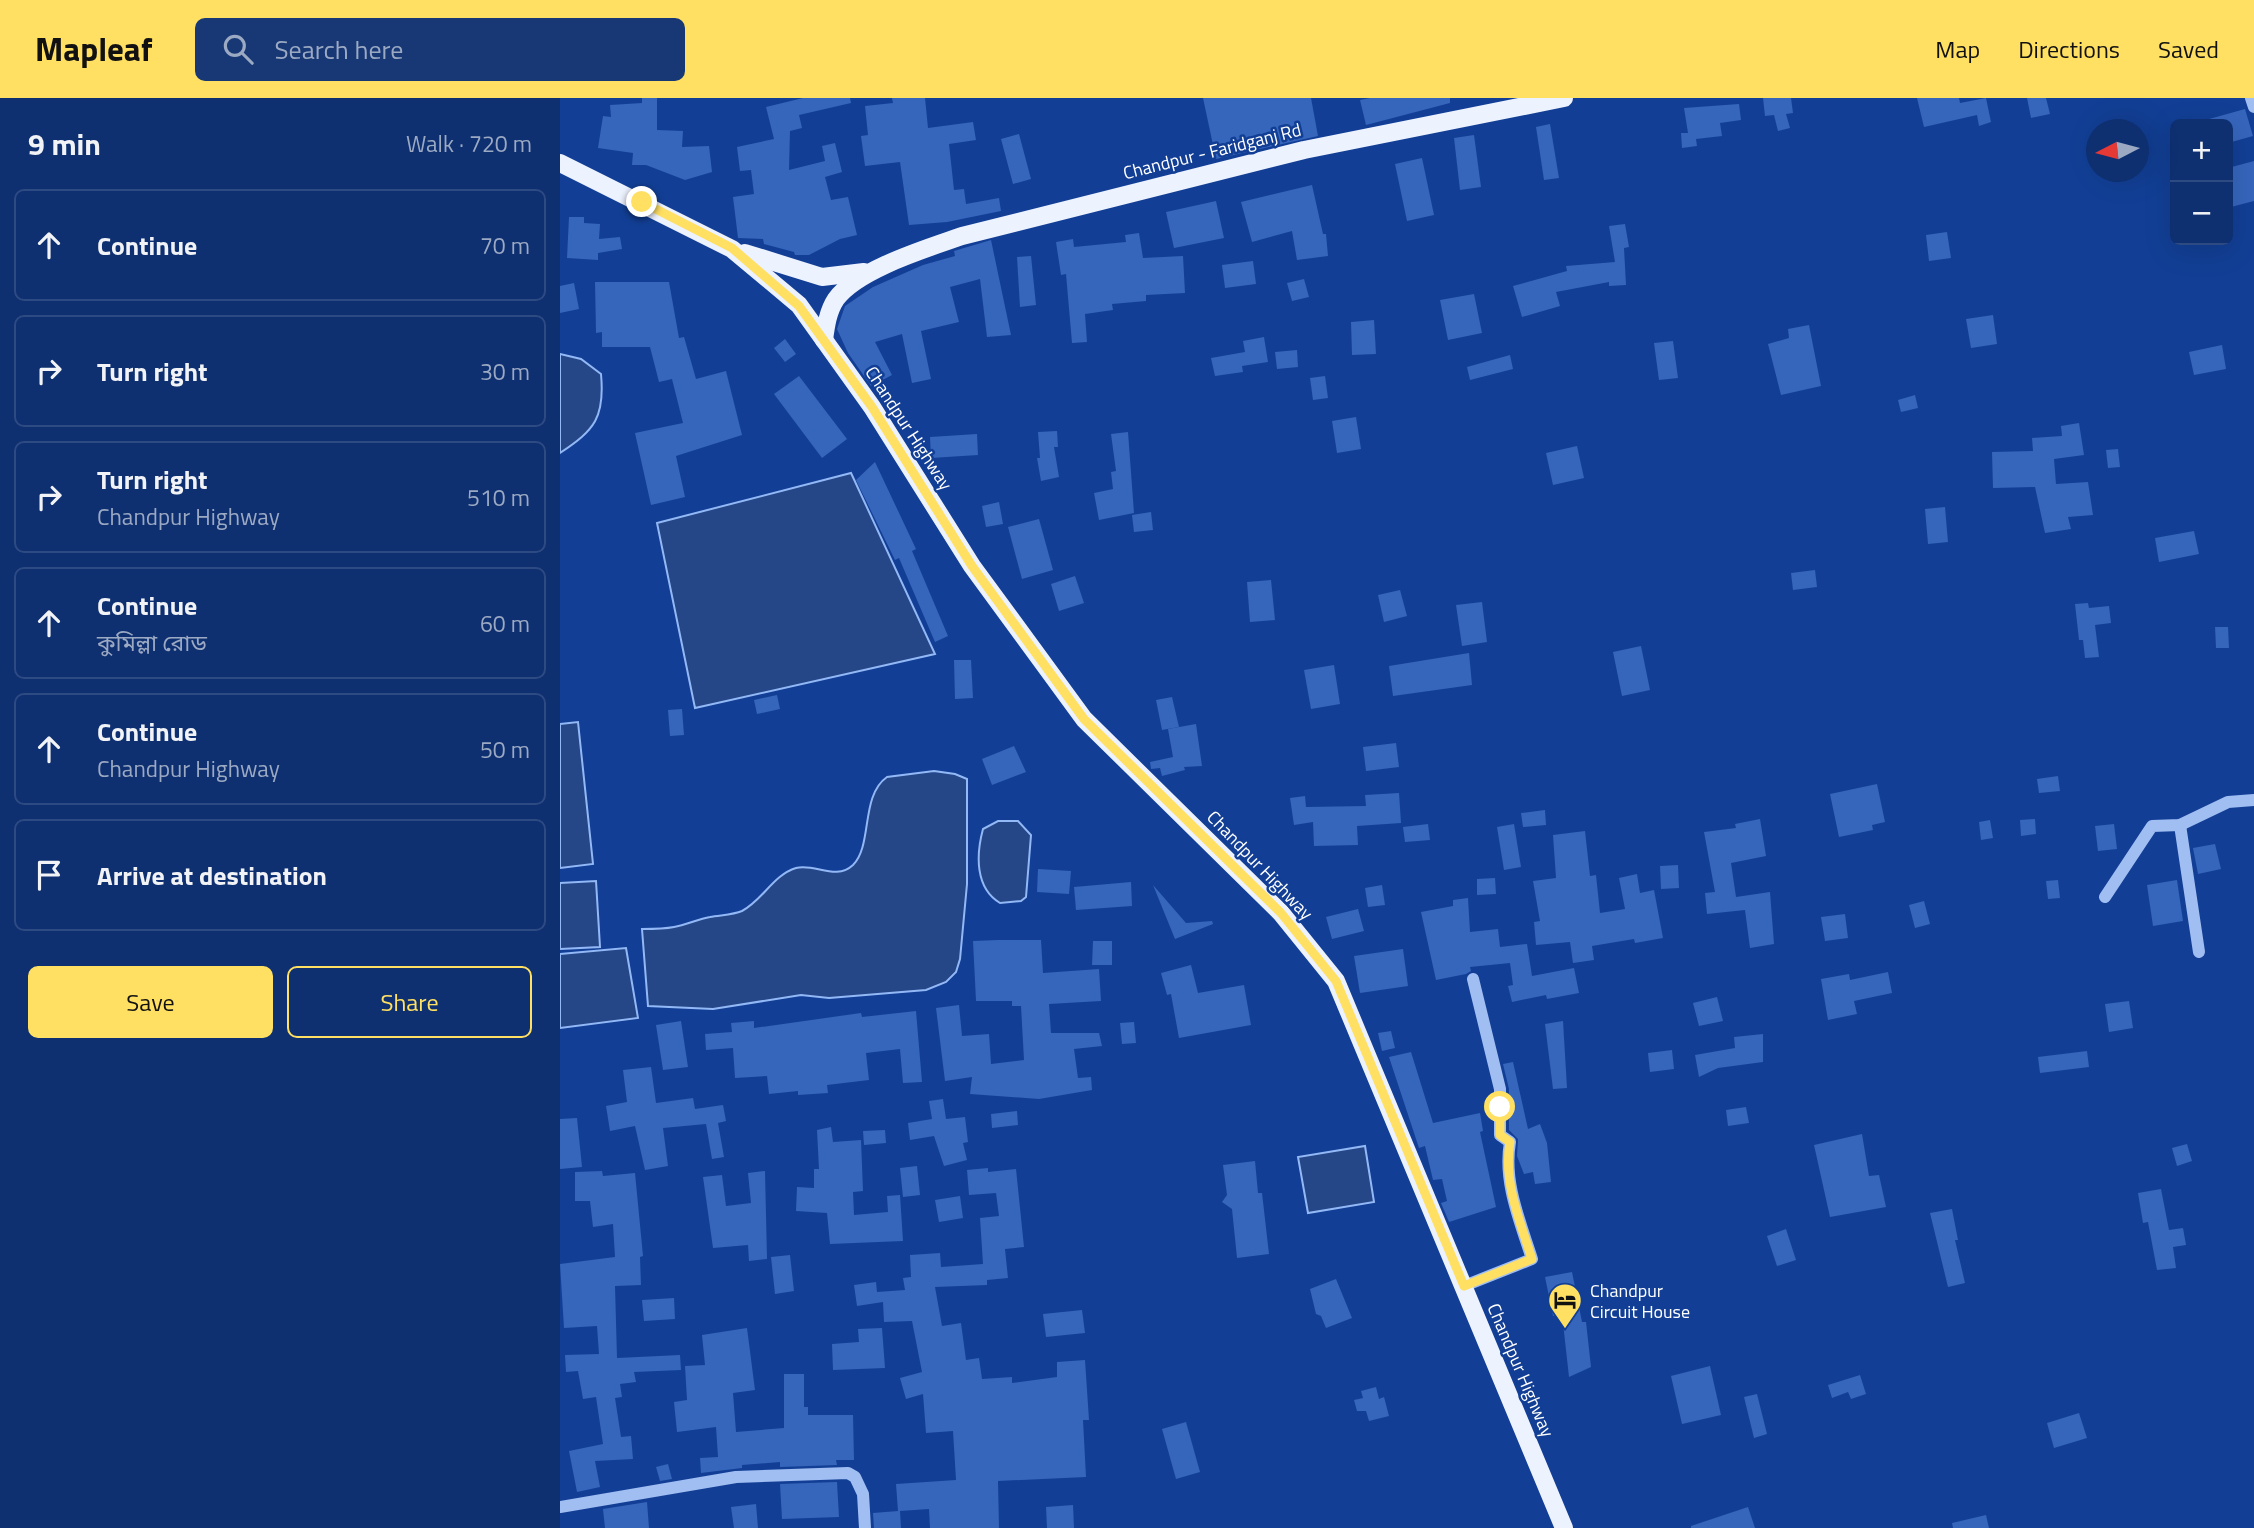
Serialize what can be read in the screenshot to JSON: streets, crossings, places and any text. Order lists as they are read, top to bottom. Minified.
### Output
{"streets":{"main road":["Chandpur - Faridganj Rd","Chandpur Highway"]},"places":{"hotel":["Chandpur Circuit House"]},"north":"left","page":{"header":"Mapleaf","search":"Search here","nav":["Map","Directions","Saved"],"heading":["9 min","Walk · 720 m"],"map_buttons":["+","−"],"list":[["Continue","70 m"],["Turn right","30 m"],["Turn right","Chandpur Highway","510 m"],["Continue","কুমিল্লা রোড","60 m"],["Continue","Chandpur Highway","50 m"],"Arrive at destination"],"buttons":["Save","Share"]}}
